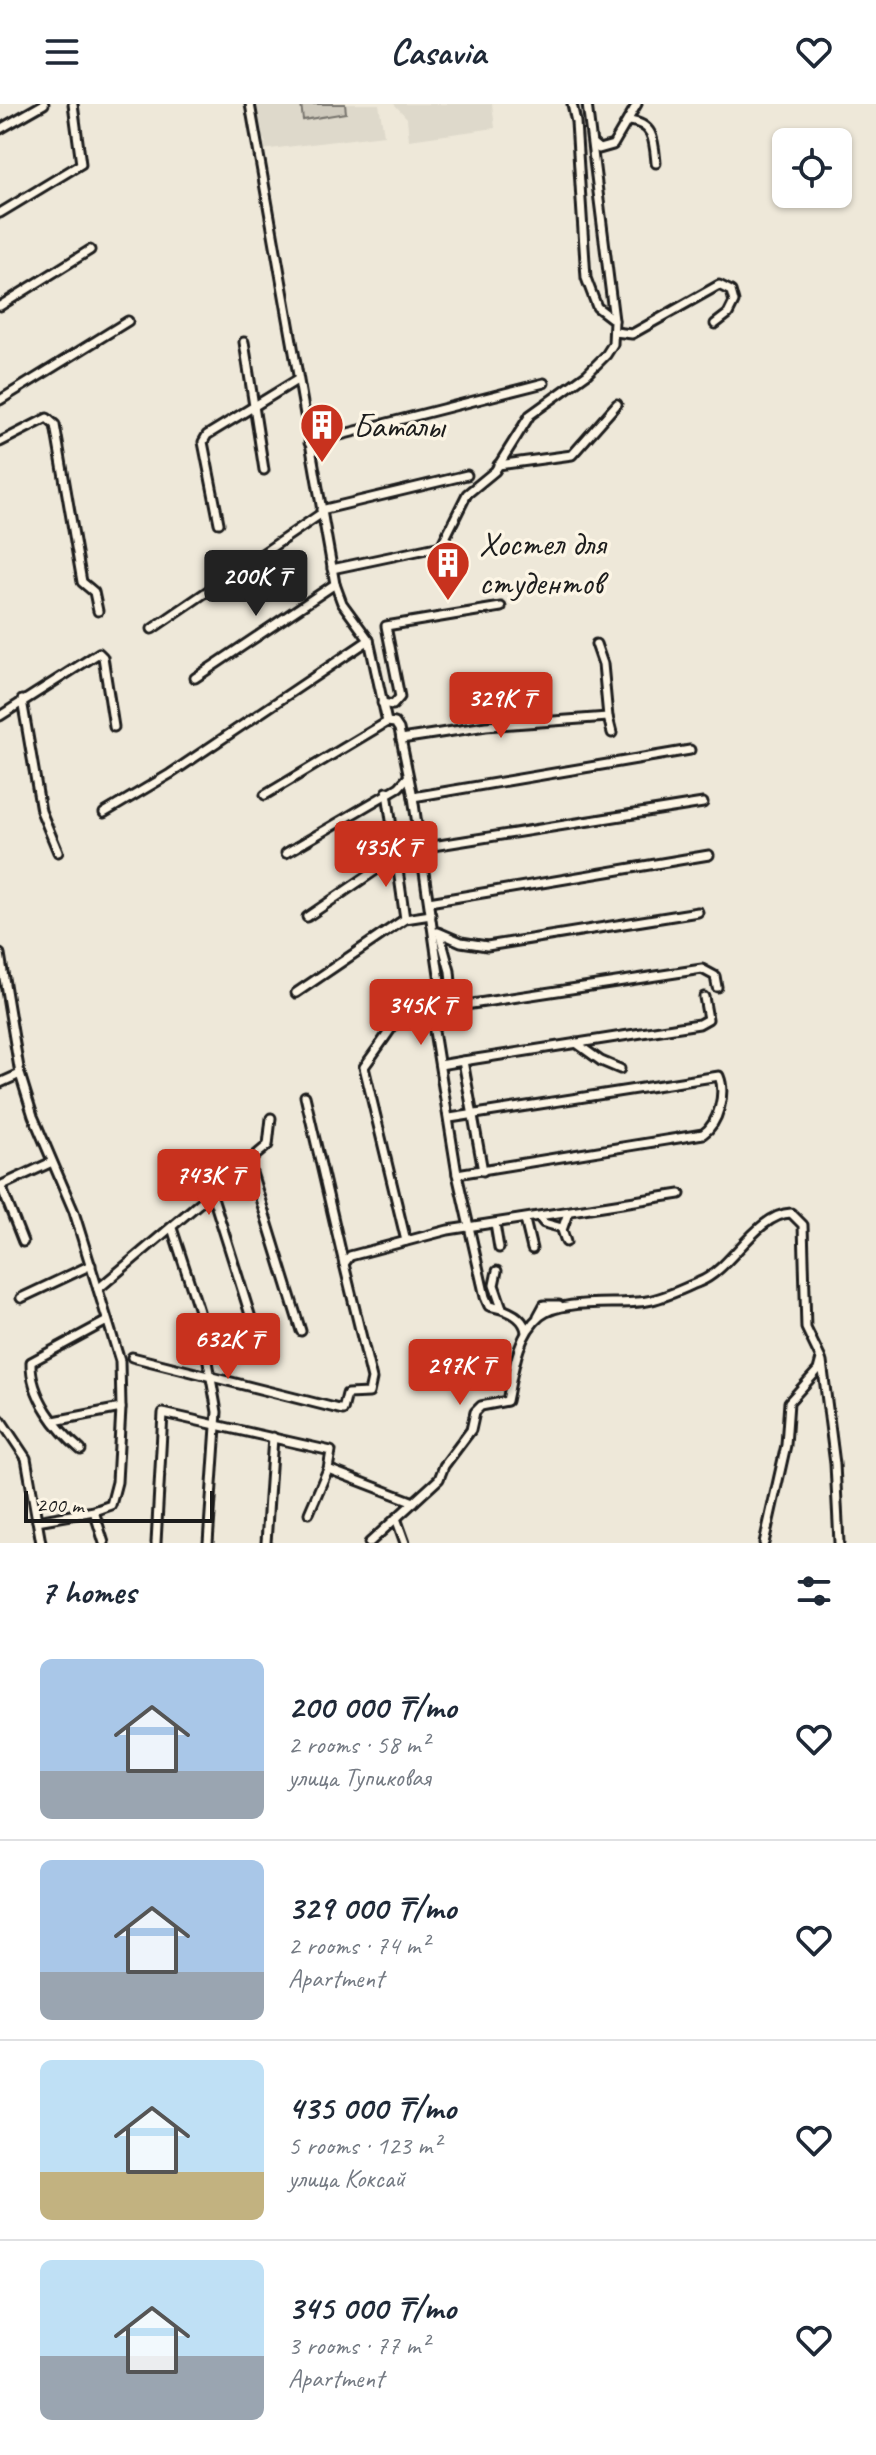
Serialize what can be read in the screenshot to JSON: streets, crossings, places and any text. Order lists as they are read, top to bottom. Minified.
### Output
{"places":{"building":["Баталы","Хостел для студентов"]},"scale_bar":"200 m","page":{"header":"Casavia","price":["200K ₸","329K ₸","435K ₸","345K ₸","743K ₸","632K ₸","297K ₸"],"scale":"200 m","heading":"7 homes","list":[{"name":"200 000 ₸/mo","note":"2 rooms · 58 m² · улица Тупиковая"},{"name":"329 000 ₸/mo","note":"2 rooms · 74 m² · Apartment"},{"name":"435 000 ₸/mo","note":"5 rooms · 123 m² · улица Коксай"},{"name":"345 000 ₸/mo","note":"3 rooms · 77 m² · Apartment"}]}}
